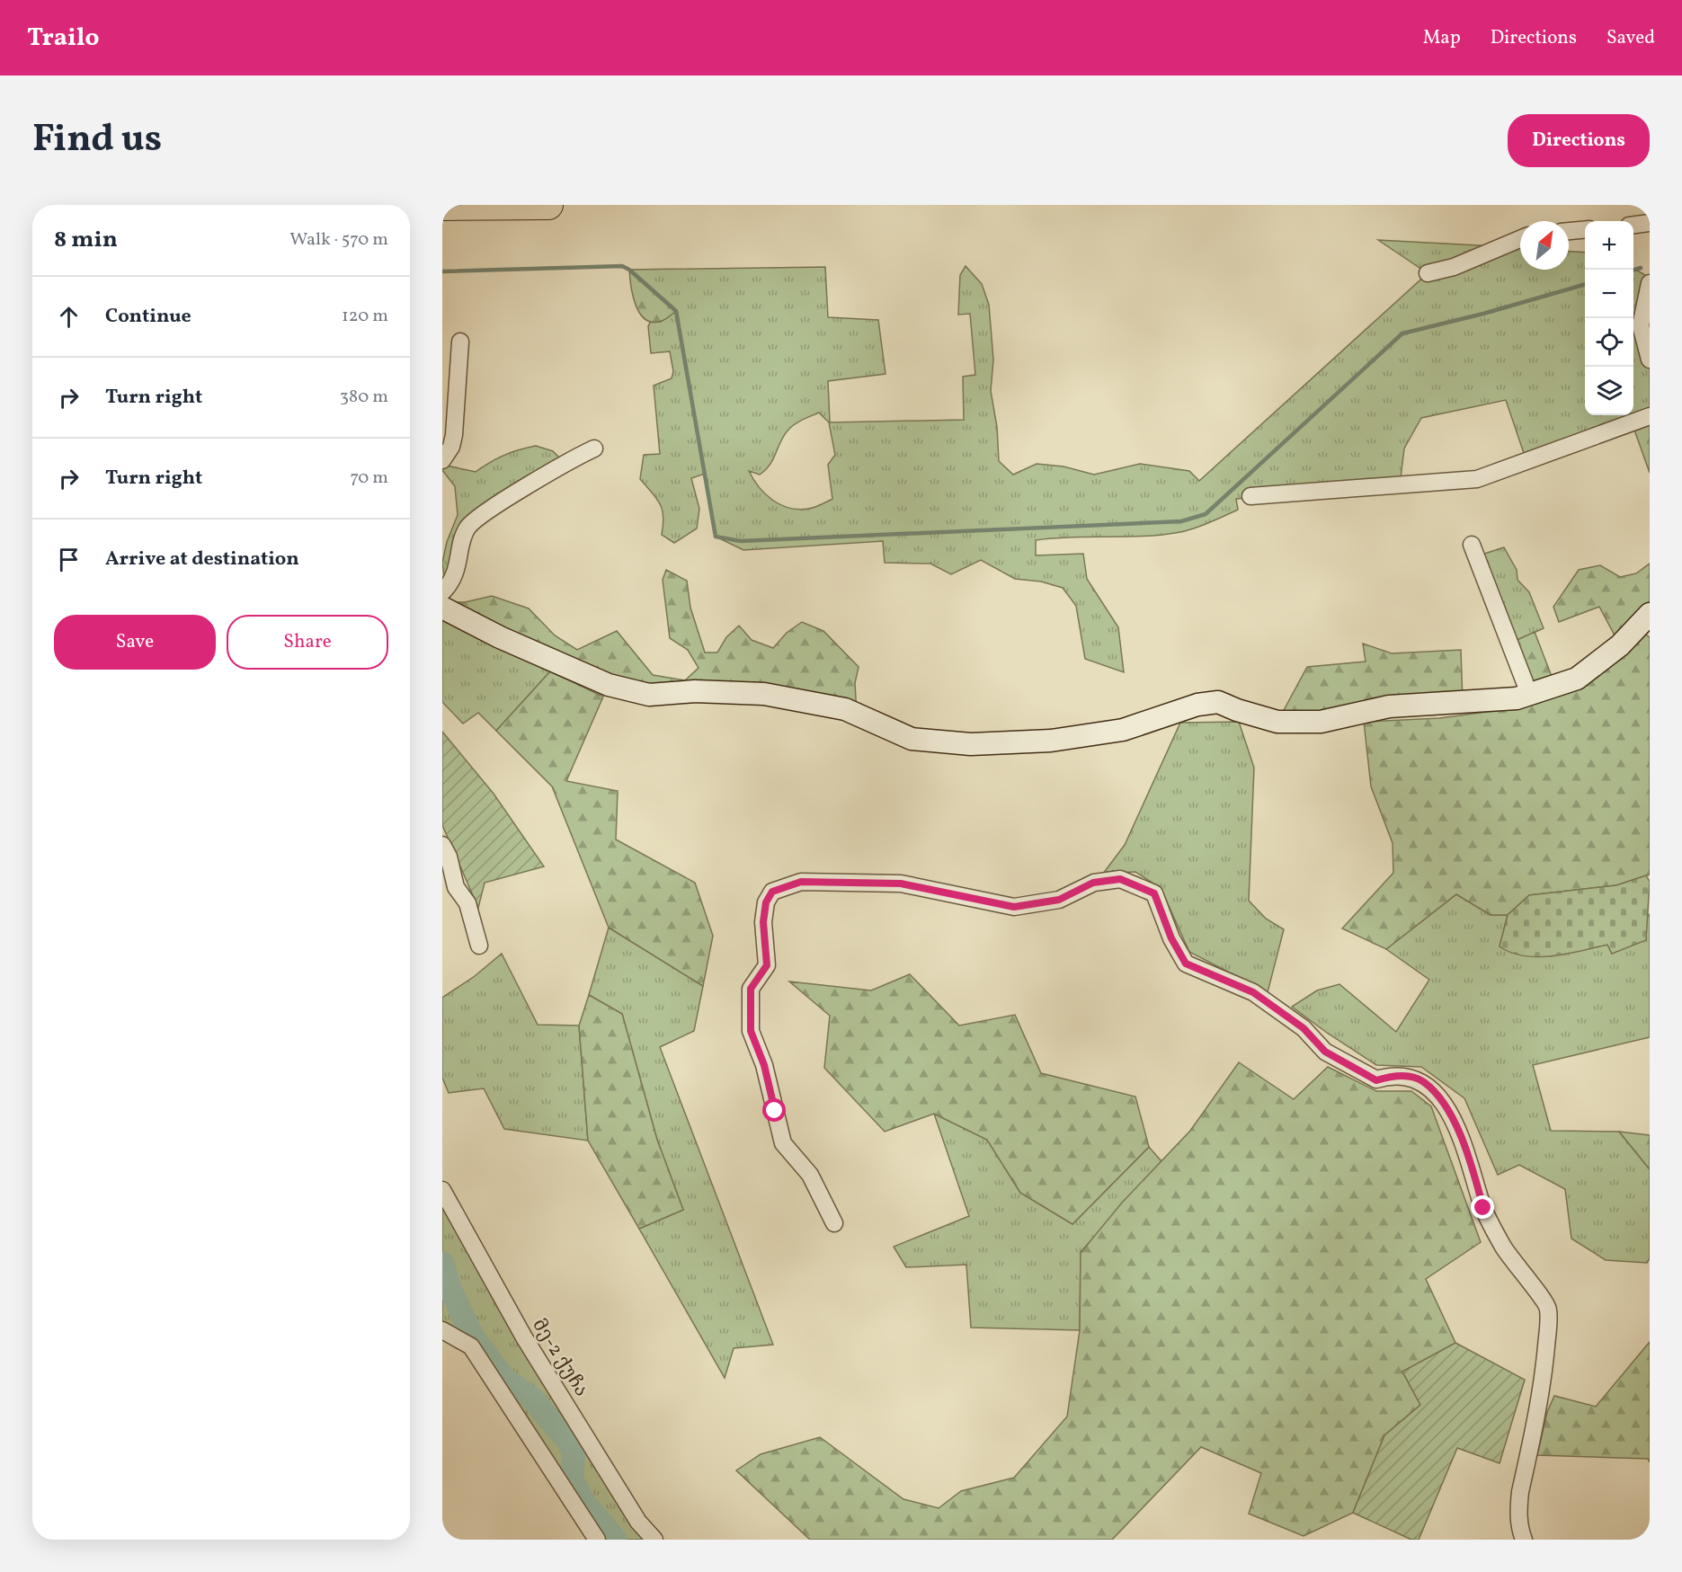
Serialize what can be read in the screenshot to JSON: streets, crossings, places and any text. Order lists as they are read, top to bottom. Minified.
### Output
{"streets":{"street":["მე-2 ქუჩა"]},"north":"top right","page":{"header":"Trailo","nav":["Map","Directions","Saved"],"title":"Find us","buttons":["Directions",["Save","Share"]],"heading":["8 min","Walk · 570 m"],"map_buttons":["+","−"],"list":[["Continue","120 m"],["Turn right","380 m"],["Turn right","70 m"],"Arrive at destination"]}}
